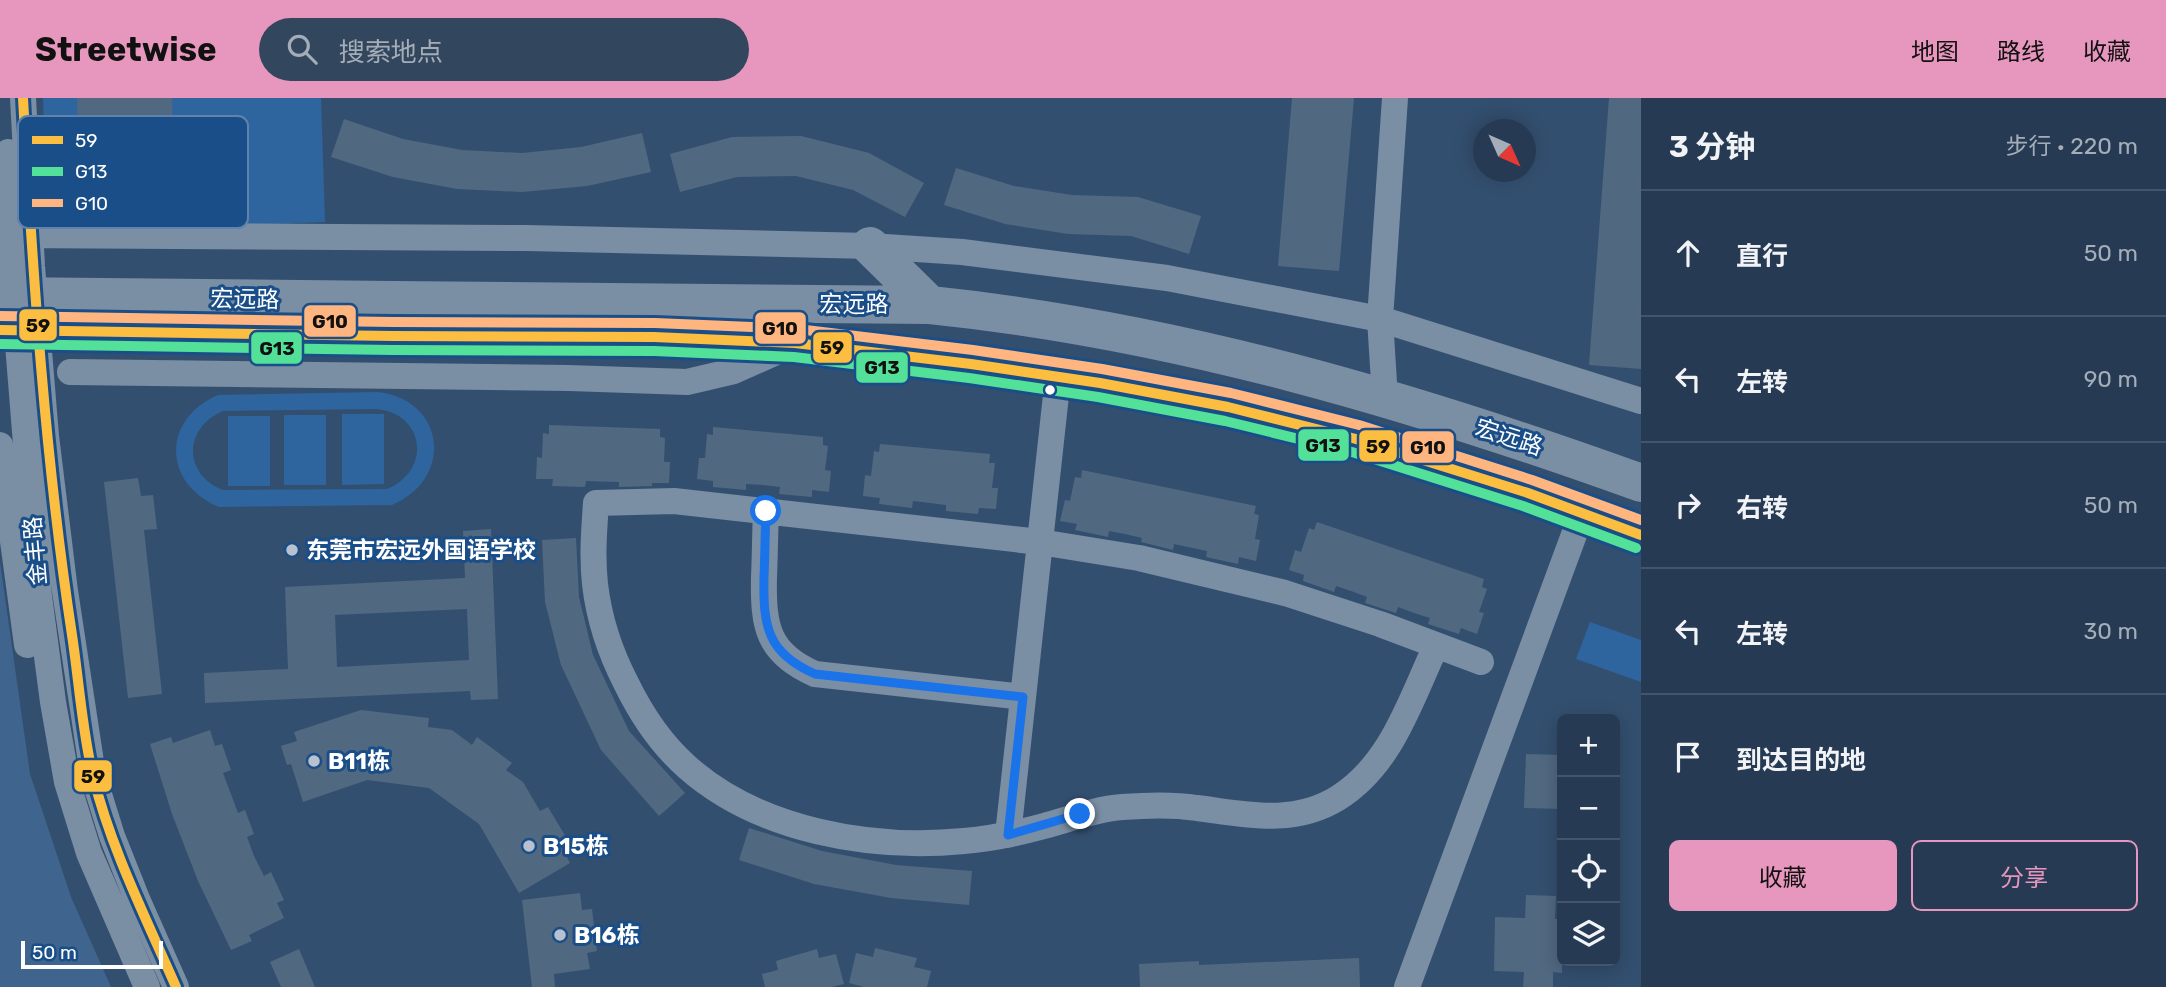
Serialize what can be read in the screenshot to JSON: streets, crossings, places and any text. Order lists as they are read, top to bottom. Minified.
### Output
{"streets":{"highway":["宏远路"],"street":["金丰路"]},"places":["东莞市宏远外国语学校","B11栋","B15栋","B16栋"],"lines":["transit line 59","transit line G10","transit line G13"],"legend":["59","G13","G10"],"scale_bar":"50 m","north":"bottom right","page":{"header":"Streetwise","search":"搜索地点","nav":["地图","路线","收藏"],"heading":["3 分钟","步行 · 220 m"],"list":[["直行","50 m"],["左转","90 m"],["右转","50 m"],["左转","30 m"],"到达目的地"],"map_buttons":["+","−"],"buttons":["收藏","分享"],"scale":"50 m"}}
